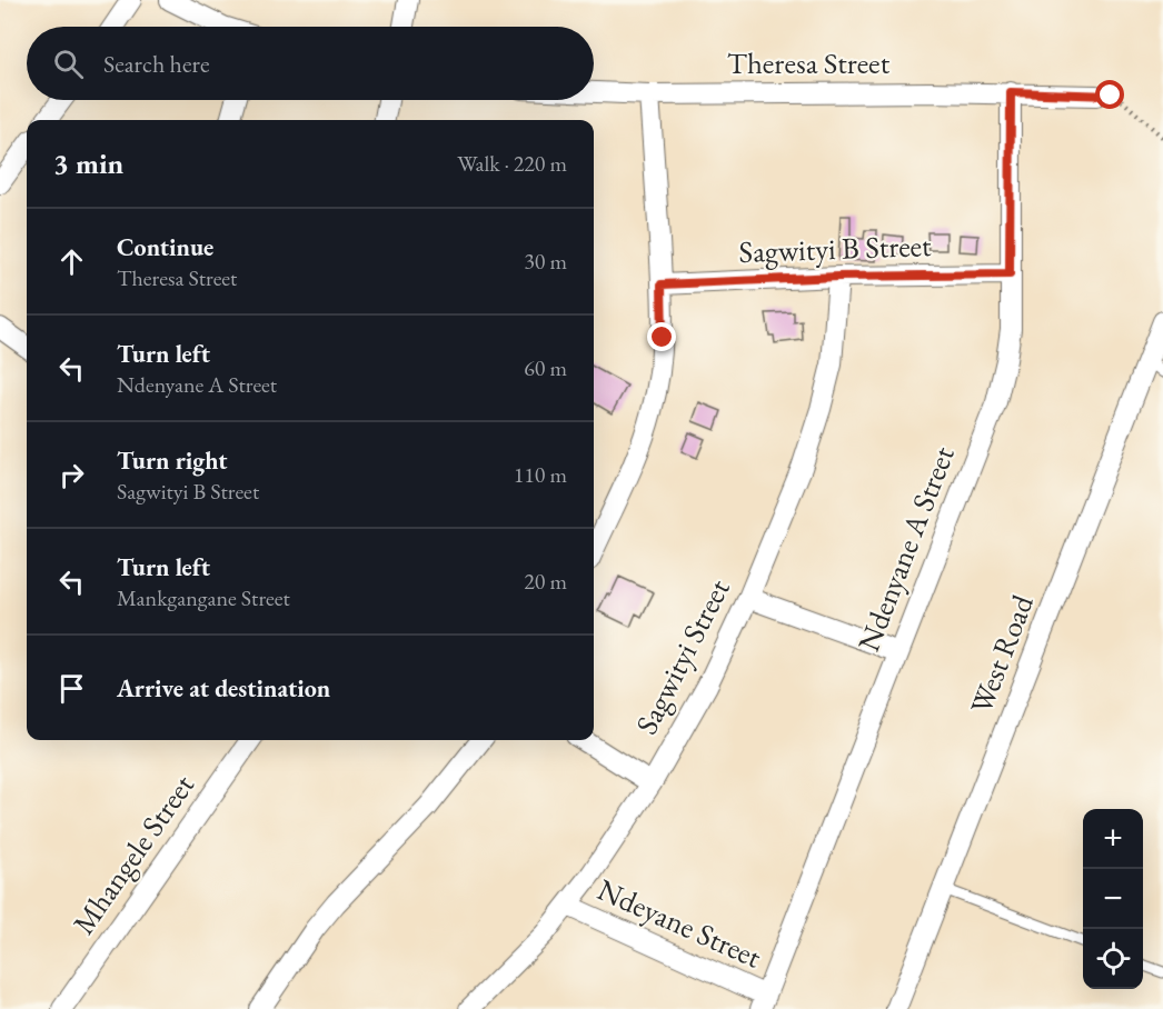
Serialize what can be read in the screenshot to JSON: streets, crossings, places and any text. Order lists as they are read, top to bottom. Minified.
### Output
{"streets":{"street":["Theresa Street","Sagwityi B Street","Ndenyane A Street","West Road","Sagwityi Street","Mhangele Street","Ndeyane Street"]},"crossings":[["Theresa Street","Ndenyane A Street"],["Sagwityi B Street","Ndenyane A Street"],["Sagwityi B Street","Sagwityi Street"],["Ndenyane A Street","Ndeyane Street"],["Sagwityi Street","Ndeyane Street"]],"page":{"search":"Search here","heading":["3 min","Walk · 220 m"],"list":[["Continue","Theresa Street","30 m"],["Turn left","Ndenyane A Street","60 m"],["Turn right","Sagwityi B Street","110 m"],["Turn left","Mankgangane Street","20 m"],"Arrive at destination"],"map_buttons":["+","−"]}}
